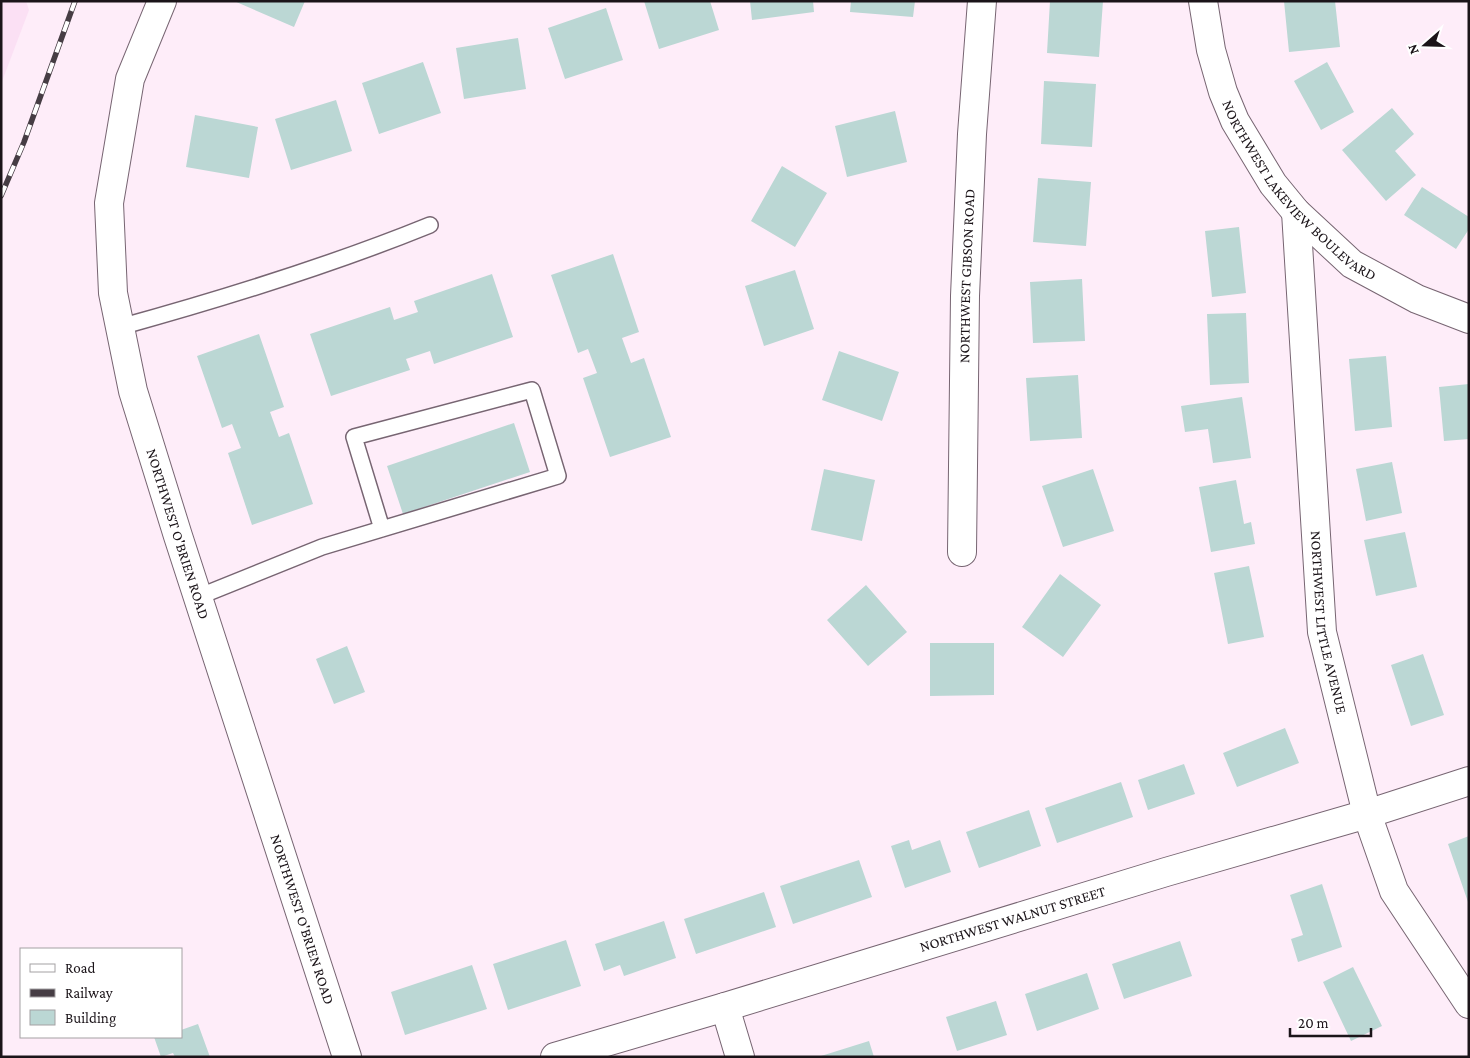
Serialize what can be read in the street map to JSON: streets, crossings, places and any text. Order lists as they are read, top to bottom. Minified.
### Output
{"streets":{"street":["NORTHWEST LAKEVIEW BOULEVARD","NORTHWEST GIBSON ROAD","NORTHWEST O'BRIEN ROAD","NORTHWEST LITTLE AVENUE","NORTHWEST WALNUT STREET"]},"crossings":[["NORTHWEST LAKEVIEW BOULEVARD","NORTHWEST LITTLE AVENUE"],["NORTHWEST LITTLE AVENUE","NORTHWEST WALNUT STREET"]],"legend":["Road","Railway","Building"],"scale_bar":"20 m","north":"left"}
